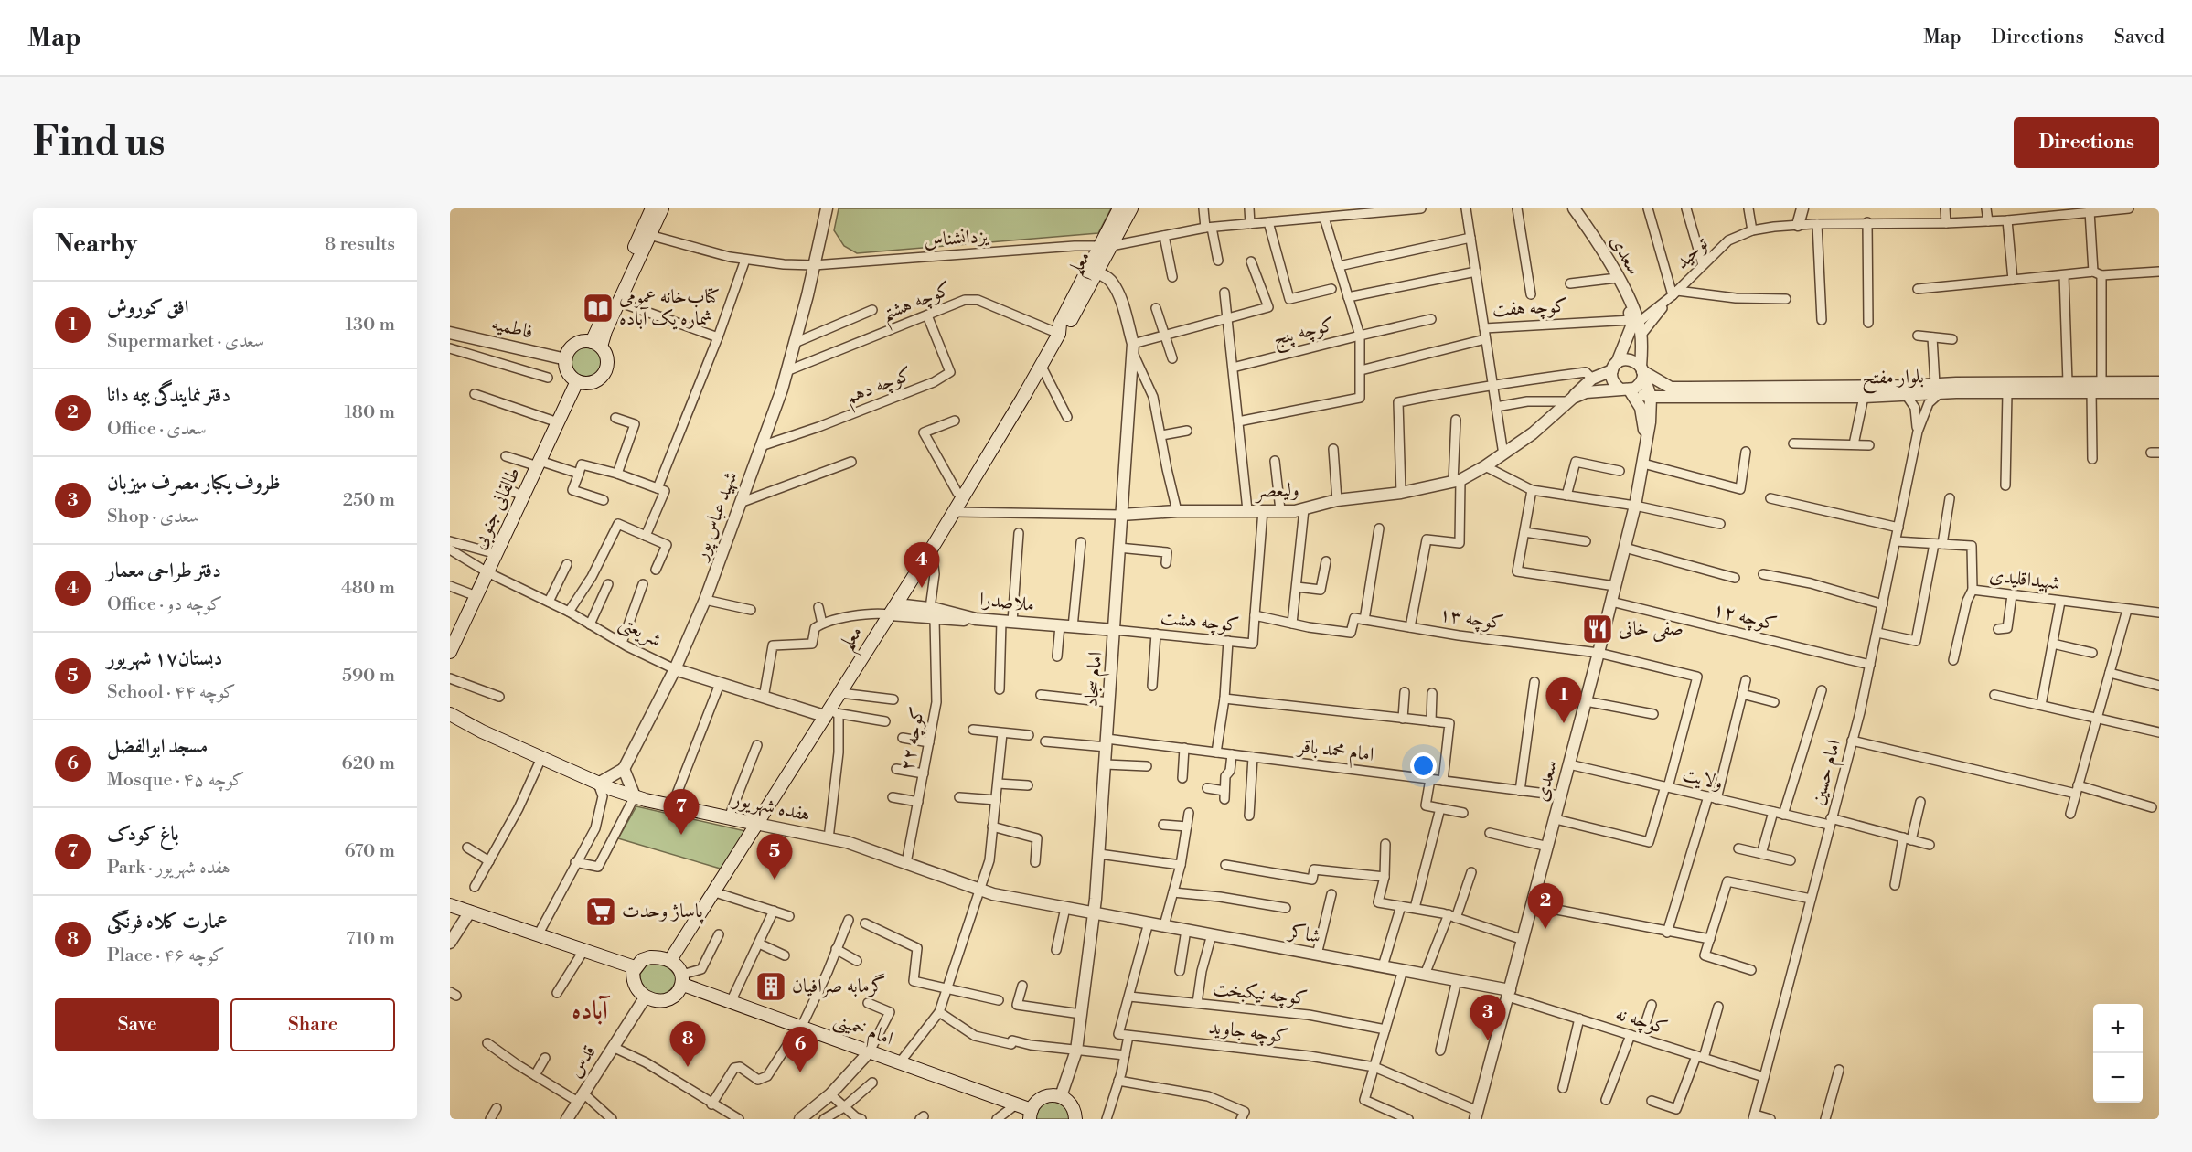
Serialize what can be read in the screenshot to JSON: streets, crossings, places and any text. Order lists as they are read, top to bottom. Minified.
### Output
{"streets":{"main road":["معلم","طالقانی جنوبی","هفده شهریور","امام خمینی"],"street":["یزدانشناس","توحید","سعدی","کوچه هشتم","کوچه هفت","فاطمیه","کوچه پنج","بلوار مفتح","کوچه دهم","ولیعصر","شهید عباس پور","شهیداقلیدی","ملاصدرا","کوچه ۱۲","کوچه ۱۳","کوچه هشت","شریعتی","امام سجاد","کوچه ۲۲","امام محمد باقر","امام حسین","ولایت","شاکر","کوچه نیکبخت","کوچه نه","کوچه جاوید","قدس"]},"crossings":[["یزدانشناس","معلم"],["یزدانشناس","کوچه پنج"],["یزدانشناس","شهید عباس پور"],["توحید","سعدی"],["توحید","کوچه هفت"],["سعدی","کوچه هفت"],["سعدی","بلوار مفتح"],["سعدی","ولیعصر"],["سعدی","کوچه ۱۲"],["سعدی","کوچه ۱۳"],["سعدی","امام محمد باقر"],["سعدی","ولایت"],["سعدی","شاکر"],["سعدی","کوچه نه"],["سعدی","کوچه جاوید"],["معلم","کوچه هشتم"],["معلم","ولیعصر"],["معلم","ملاصدرا"],["معلم","شریعتی"],["معلم","امام سجاد"],["معلم","هفده شهریور"],["معلم","امام خمینی"],["معلم","قدس"],["کوچه هشتم","کوچه دهم"],["کوچه هشتم","شهید عباس پور"],["فاطمیه","طالقانی جنوبی"],["بلوار مفتح","ولیعصر"],["کوچه دهم","شهید عباس پور"],["ولیعصر","امام سجاد"],["طالقانی جنوبی","شریعتی"],["شهید عباس پور","شریعتی"],["شهیداقلیدی","امام حسین"],["ملاصدرا","کوچه هشت"],["ملاصدرا","امام سجاد"],["کوچه ۱۲","امام حسین"],["کوچه ۱۳","کوچه هشت"],["کوچه ۱۳","ولایت"],["کوچه هشت","امام سجاد"],["امام سجاد","امام محمد باقر"],["امام سجاد","هفده شهریور"],["امام سجاد","شاکر"],["کوچه ۲۲","هفده شهریور"],["امام حسین","ولایت"],["امام حسین","کوچه نه"],["هفده شهریور","شاکر"],["شاکر","کوچه نه"],["کوچه نیکبخت","کوچه جاوید"],["امام خمینی","قدس"]],"districts":["آباده"],"places":{"library":["کتاب‌خانه عمومی شماره یک آباده"],"restaurant":["صفی خانی"],"supermarket":["پاساژ وحدت"],"building":["گرمابه صرافیان"]},"page":{"header":"Map","nav":["Map","Directions","Saved"],"buttons":["Directions",["Save","Share"]],"title":"Find us","heading":["Nearby","8 results"],"list":[{"mark":"1","name":"افق کوروش","note":"Supermarket · سعدی","value":"130 m"},{"mark":"2","name":"دفتر نمایندگی بیمه دانا","note":"Office · سعدی","value":"180 m"},{"mark":"3","name":"ظروف یکبار مصرف میزبان","note":"Shop · سعدی","value":"250 m"},{"mark":"4","name":"دفتر طراحی معمار","note":"Office · کوچه دو","value":"480 m"},{"mark":"5","name":"دبستان۱۷ شهریور","note":"School · کوچه ۴۴","value":"590 m"},{"mark":"6","name":"مسجد ابوالفضل","note":"Mosque · کوچه ۴۵","value":"620 m"},{"mark":"7","name":"باغ کودک","note":"Park · هفده شهریور","value":"670 m"},{"mark":"8","name":"عمارت کلاه فرنگی","note":"Place · کوچه ۴۶","value":"710 m"}],"pins":["4","1","7","5","2","3","8","6"],"map_buttons":["+","−"]}}
